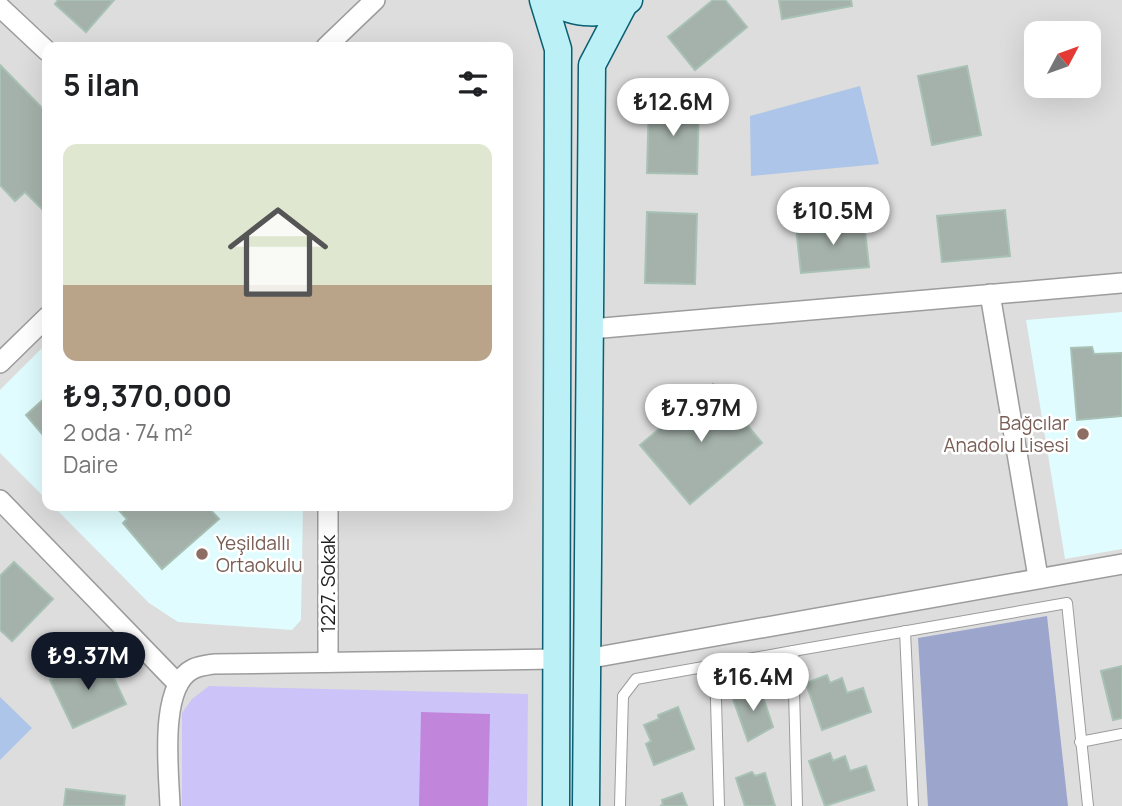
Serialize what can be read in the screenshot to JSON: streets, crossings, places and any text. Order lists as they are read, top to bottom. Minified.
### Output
{"streets":{"street":["1227. Sokak"]},"places":["Bağcılar Anadolu Lisesi","Yeşildallı Ortaokulu"],"north":"top right","page":{"heading":"5 ilan","price":["₺12.6M","₺10.5M","₺7.97M","₺9.37M","₺16.4M"],"list":[{"name":"₺9,370,000","note":"2 oda · 74 m² · Daire"}]}}
